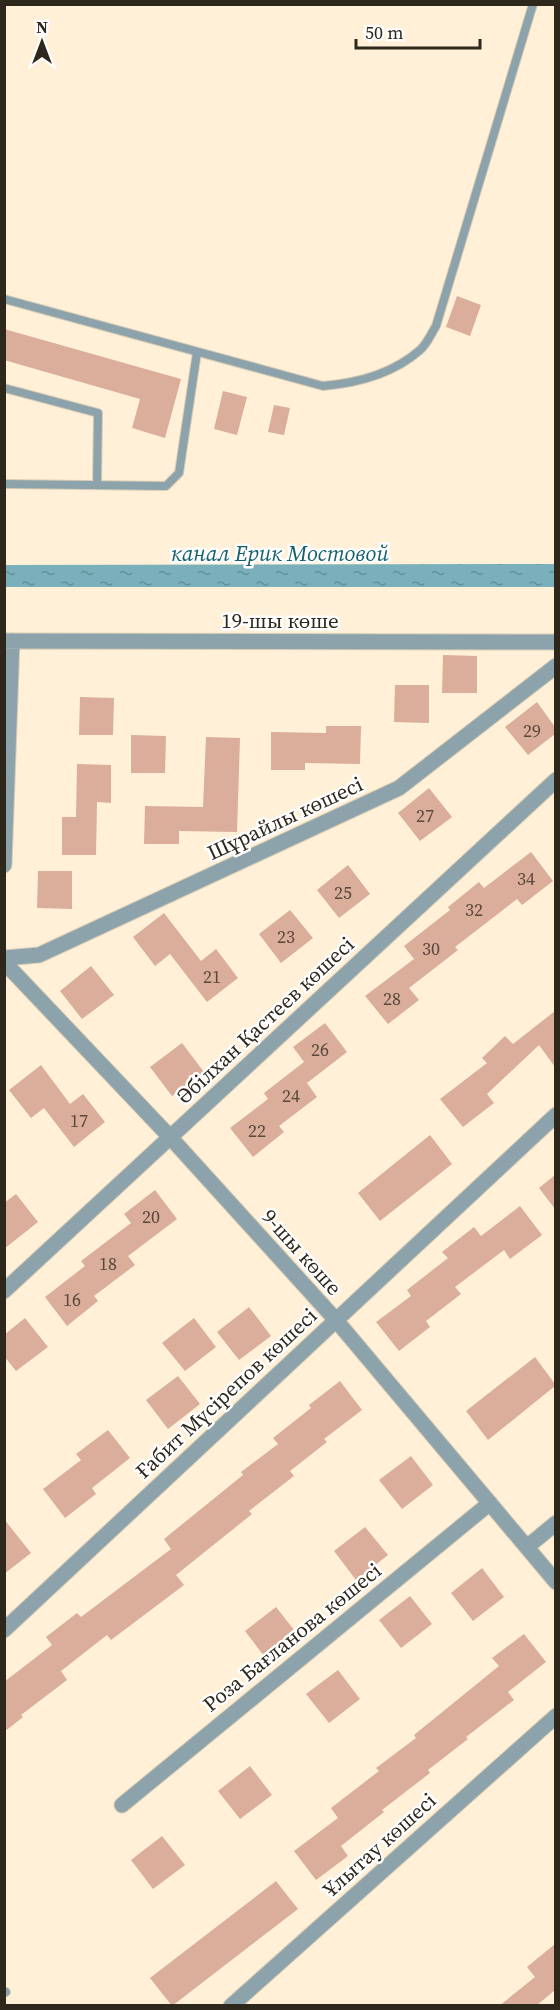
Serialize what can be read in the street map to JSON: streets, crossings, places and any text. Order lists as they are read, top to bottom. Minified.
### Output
{"streets":{"street":["19-шы көше","Шұрайлы көшесі","Әбілхан Қастеев көшесi","9-шы көше","Ғабит Мүсірепов көшесi","Роза Бағланова көшесi","Ұлытау көшесi"]},"crossings":[["Шұрайлы көшесі","9-шы көше"],["Әбілхан Қастеев көшесi","9-шы көше"],["9-шы көше","Ғабит Мүсірепов көшесi"],["9-шы көше","Роза Бағланова көшесi"]],"water":["канал Ерик Мостовой"],"house_numbers":["29","27","34","25","32","23","30","21","28","26","24","17","22","20","18","16"],"scale_bar":"50 m","north":"top"}
